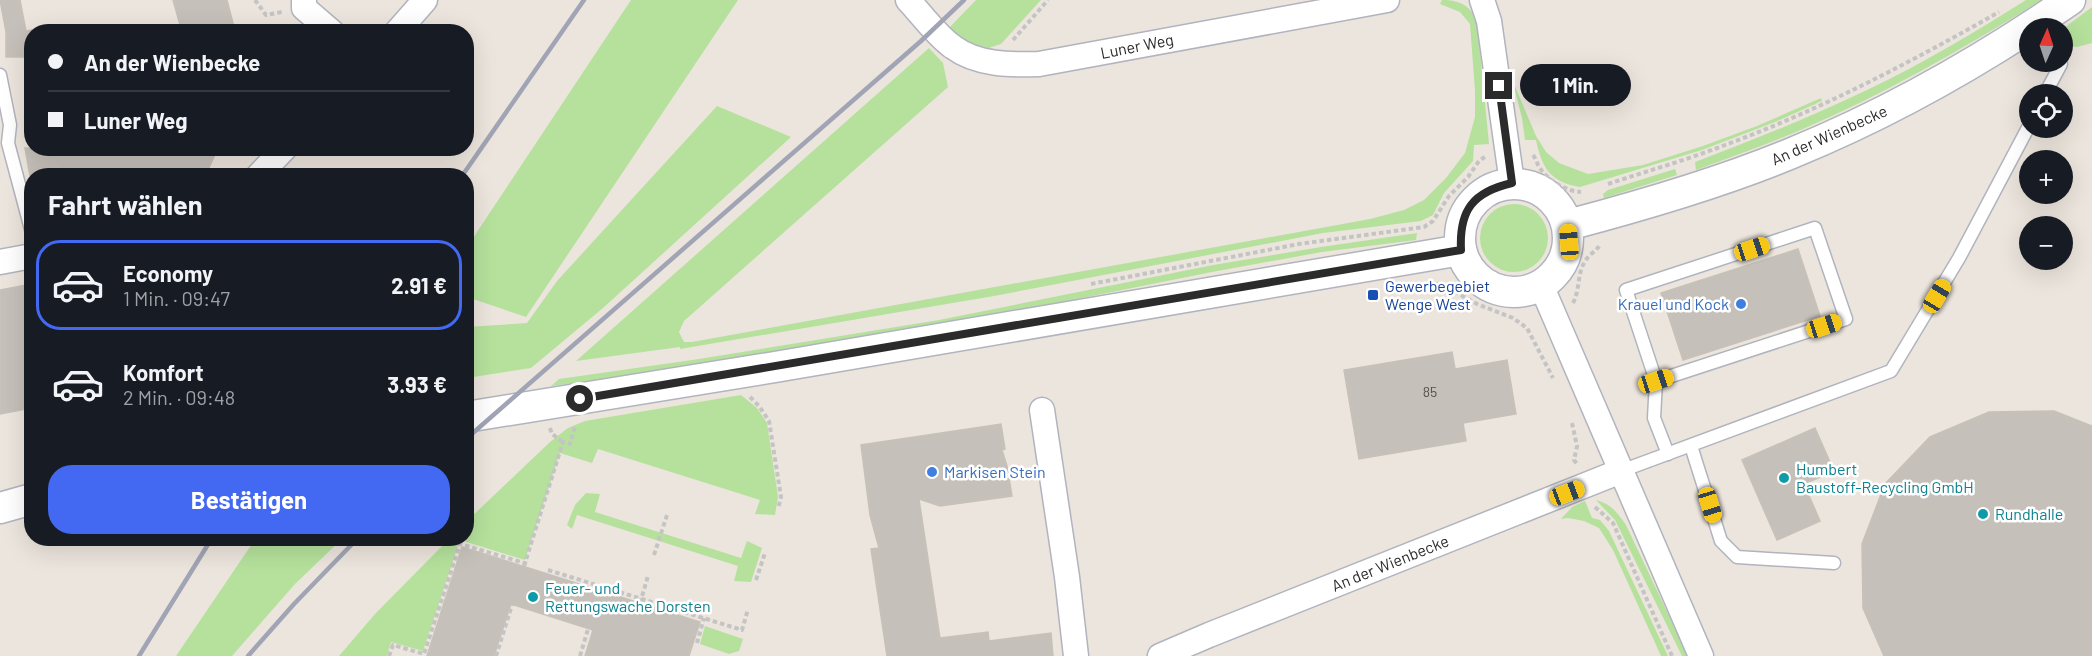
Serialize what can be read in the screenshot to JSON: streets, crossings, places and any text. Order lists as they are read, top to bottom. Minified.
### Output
{"streets":{"street":["Luner Weg","An der Wienbecke"]},"places":{"transit":["Gewerbegebiet Wenge West"],"other":["Krauel und Kock","Markisen Stein","Humbert Baustoff-Recycling GmbH","Rundhalle","Feuer- und Rettungswache Dorsten"]},"house_numbers":["85"],"north":"top","page":{"map_buttons":["+","−"],"banner":["An der Wienbecke","Luner Weg"],"bubble":"1 Min.","heading":"Fahrt wählen","list":[{"name":"Economy","note":"1 Min. · 09:47","value":"2.91 €"},{"name":"Komfort","note":"2 Min. · 09:48","value":"3.93 €"}],"buttons":"Bestätigen"}}
